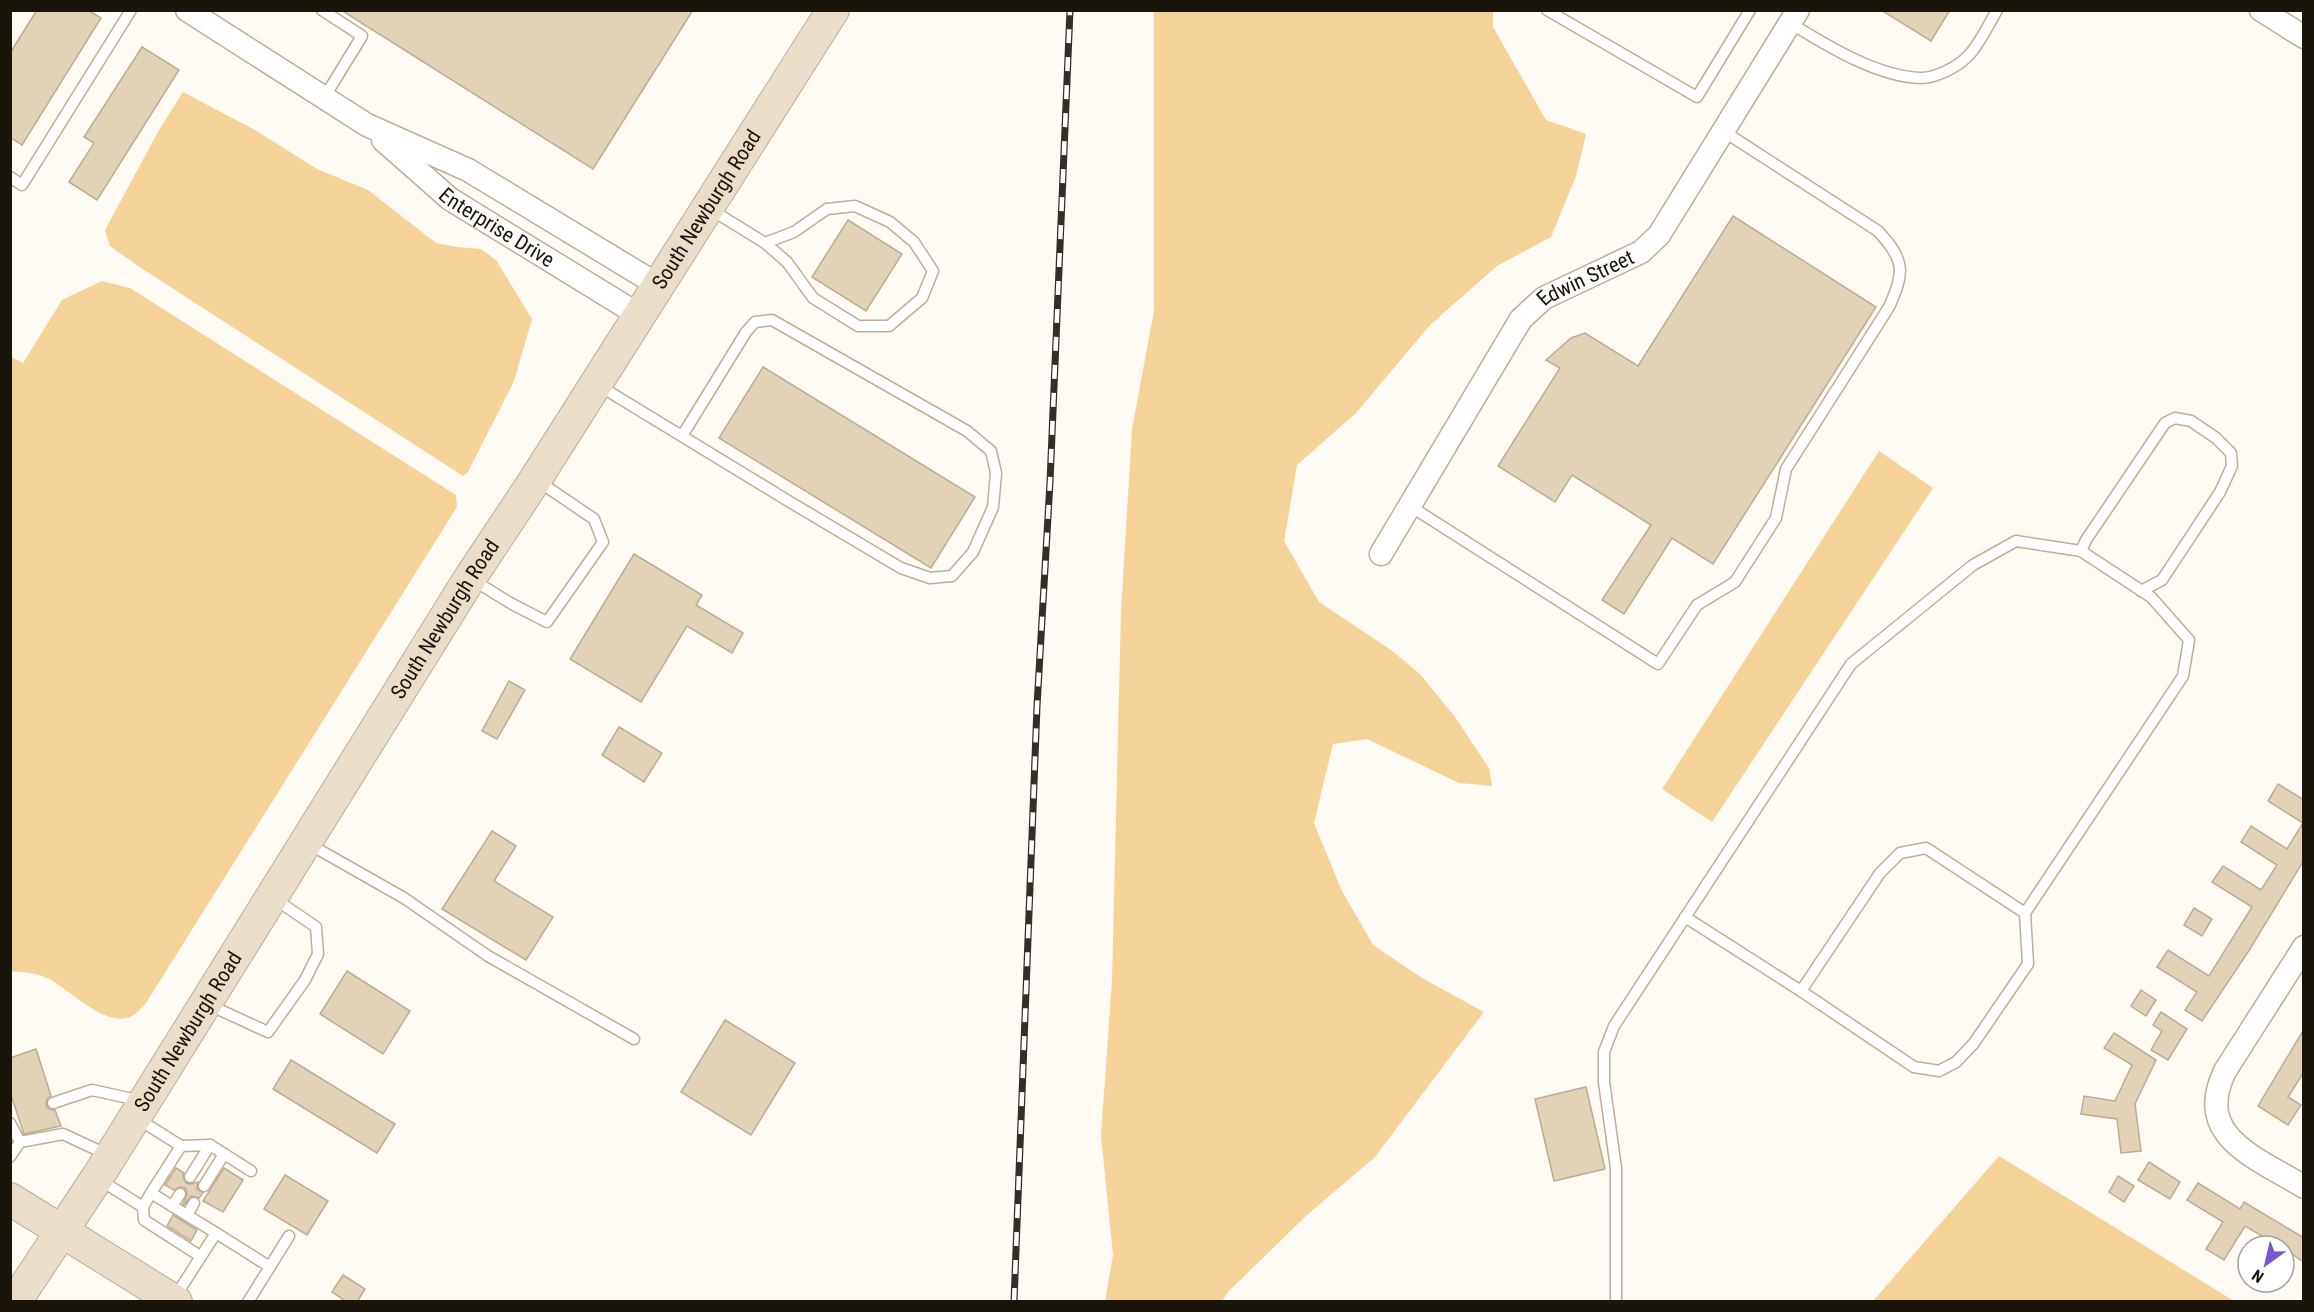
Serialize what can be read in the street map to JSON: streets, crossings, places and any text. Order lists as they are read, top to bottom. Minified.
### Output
{"streets":{"main road":["South Newburgh Road"],"street":["Enterprise Drive","Edwin Street"]},"crossings":[["South Newburgh Road","Enterprise Drive"]],"north":"bottom left"}
